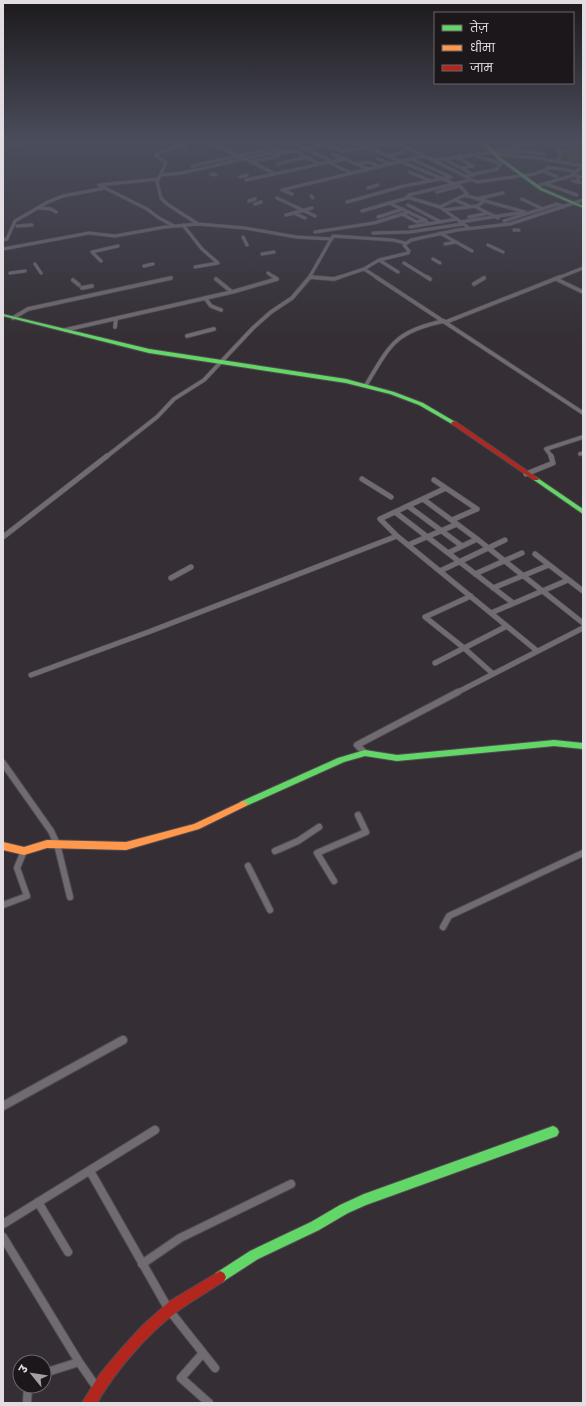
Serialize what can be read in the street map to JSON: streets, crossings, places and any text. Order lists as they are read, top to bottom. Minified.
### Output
{"legend":["तेज़","धीमा","जाम"],"north":"top left"}
